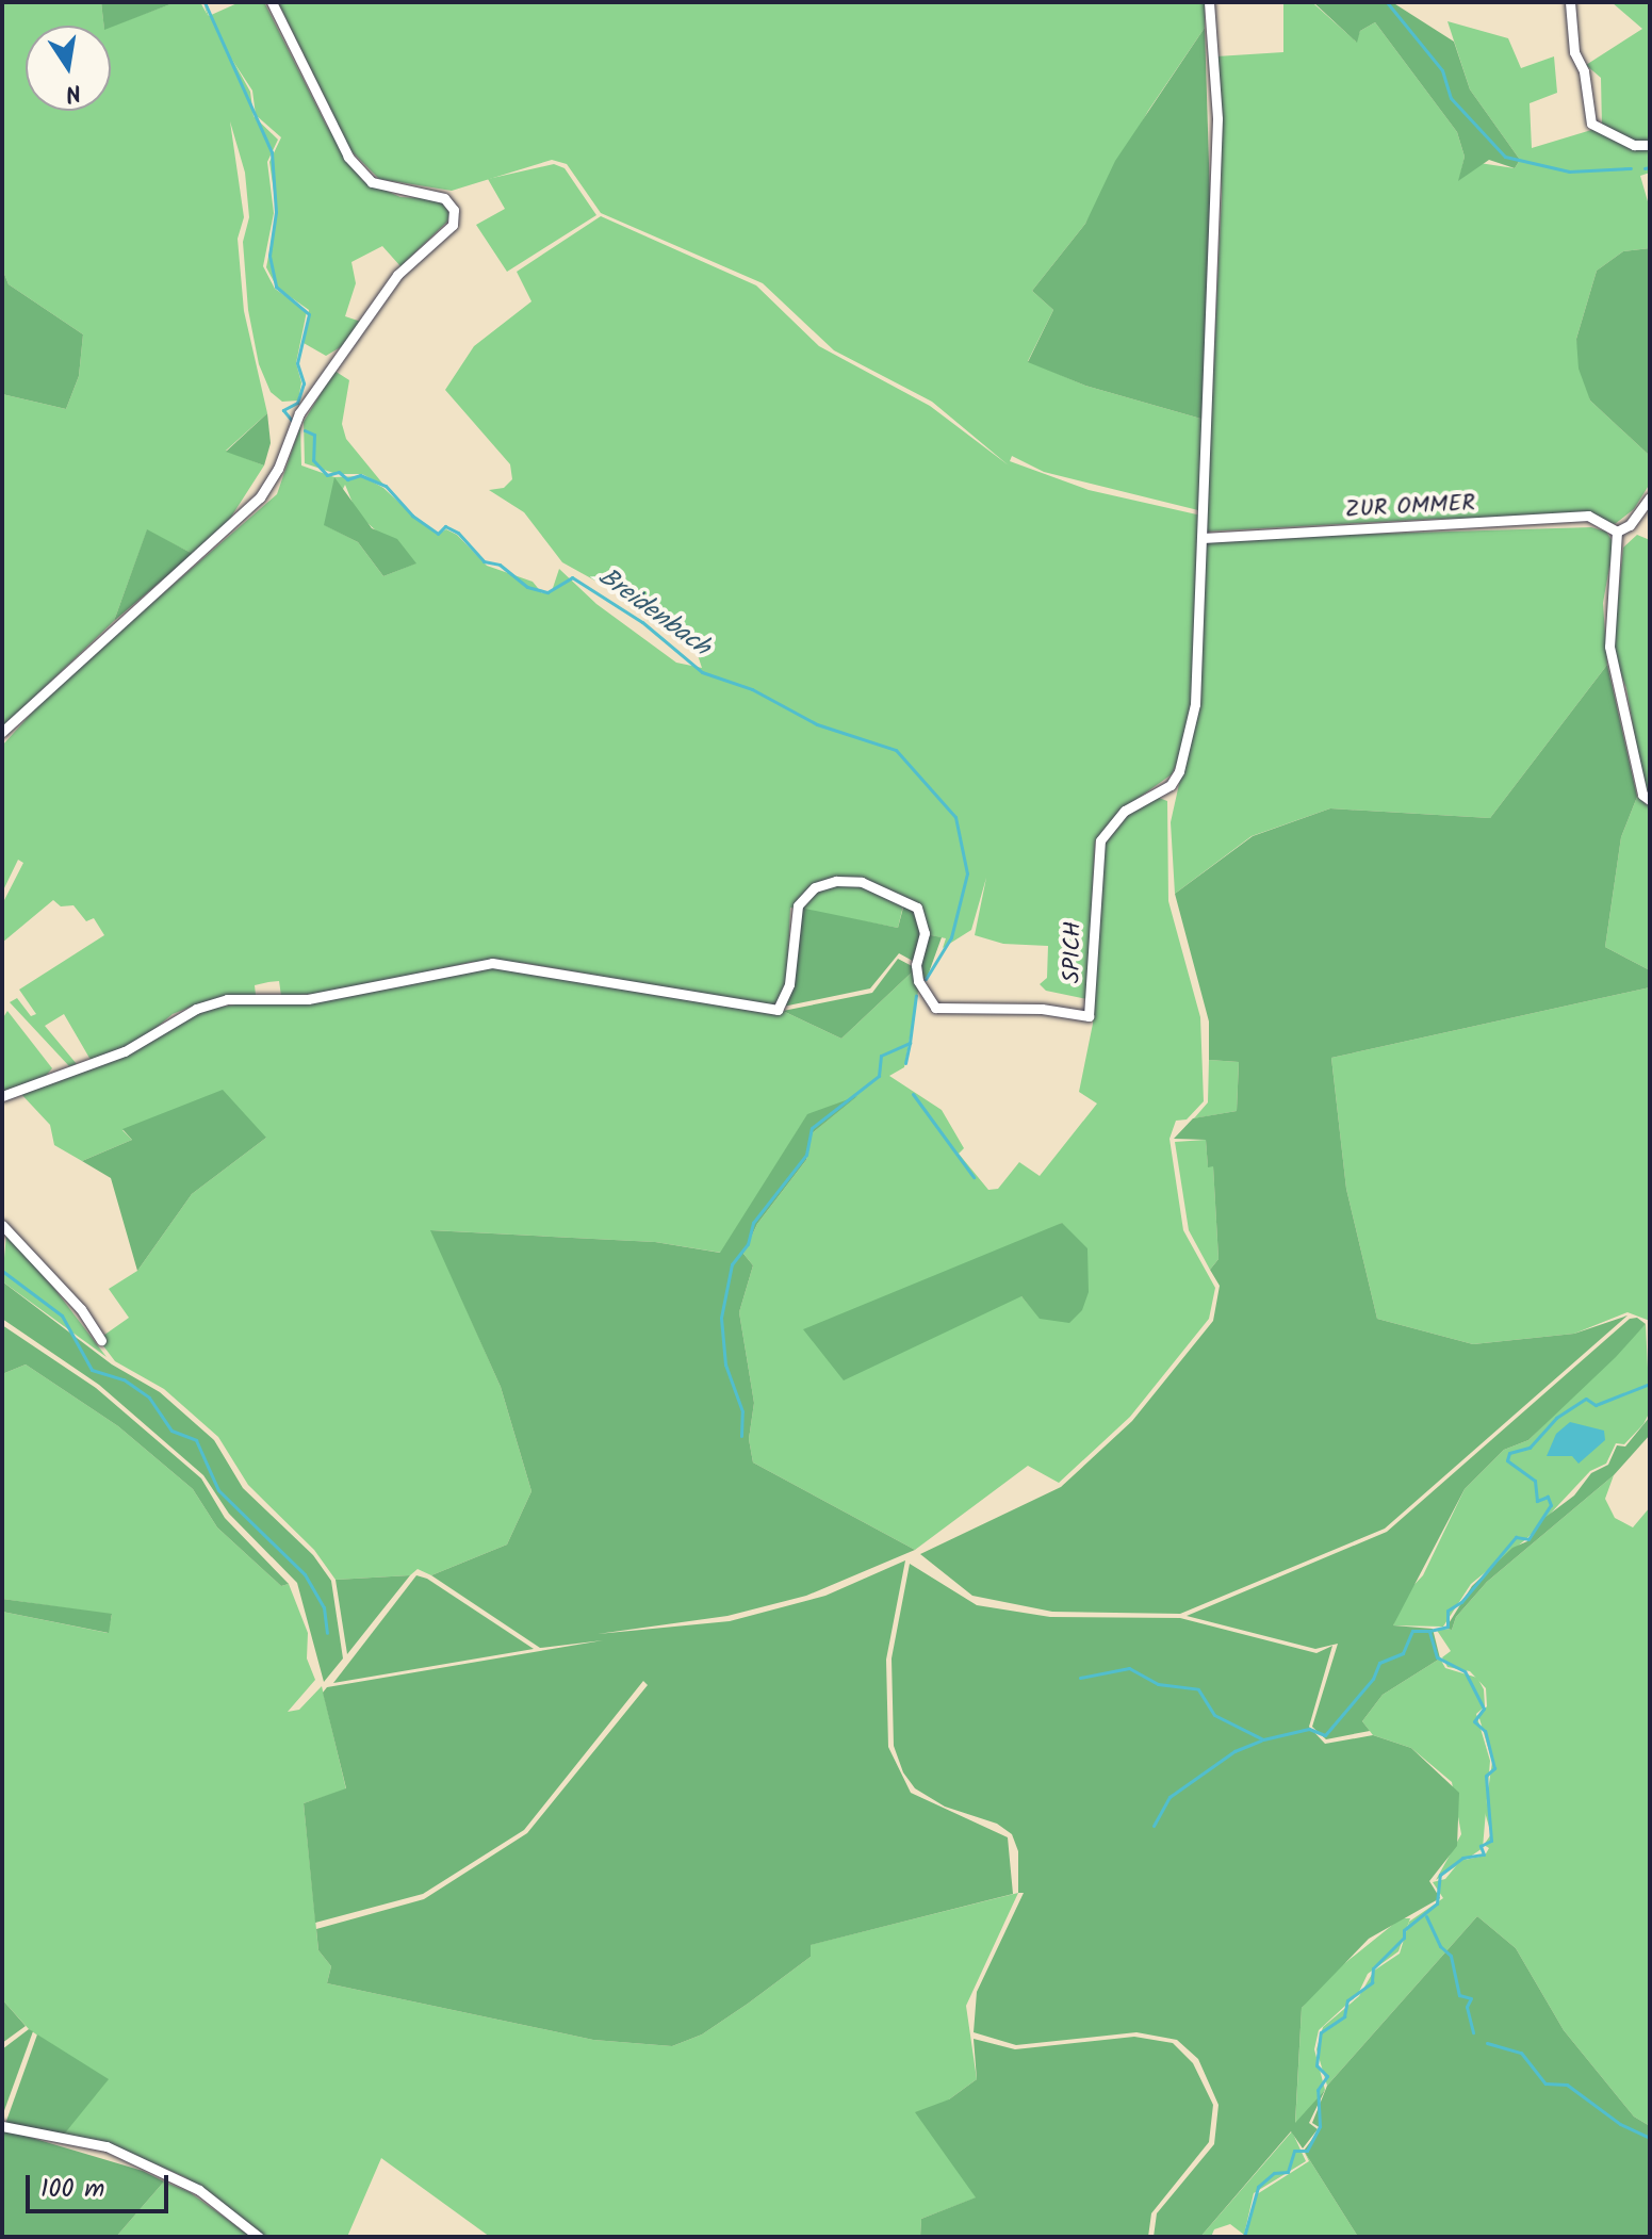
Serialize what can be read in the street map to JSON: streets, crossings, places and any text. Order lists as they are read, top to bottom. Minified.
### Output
{"streets":{"street":["ZUR OMMER","SPICH"]},"crossings":[["ZUR OMMER","SPICH"]],"water":["Breidenbach"],"scale_bar":"100 m","north":"bottom"}
